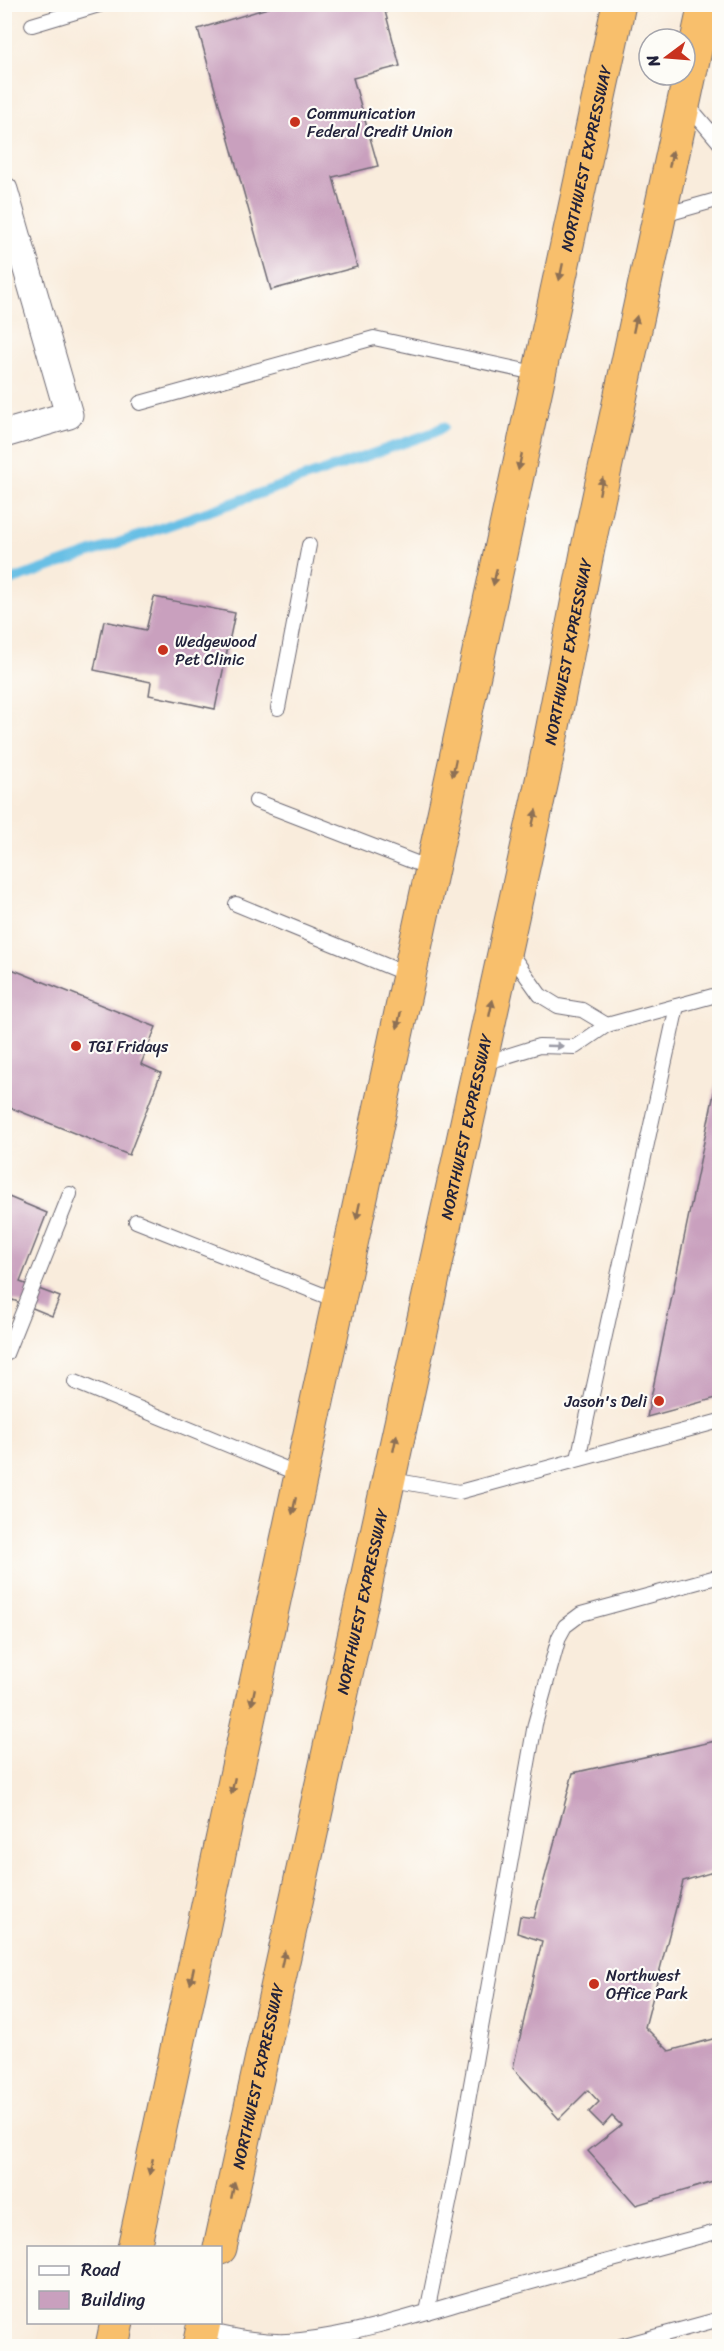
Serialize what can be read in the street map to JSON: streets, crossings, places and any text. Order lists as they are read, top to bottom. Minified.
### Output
{"streets":{"highway":["NORTHWEST EXPRESSWAY"]},"places":["Communication Federal Credit Union","Wedgewood Pet Clinic","TGI Fridays","Jason's Deli","Northwest Office Park"],"legend":["Road","Building"],"north":"left"}
